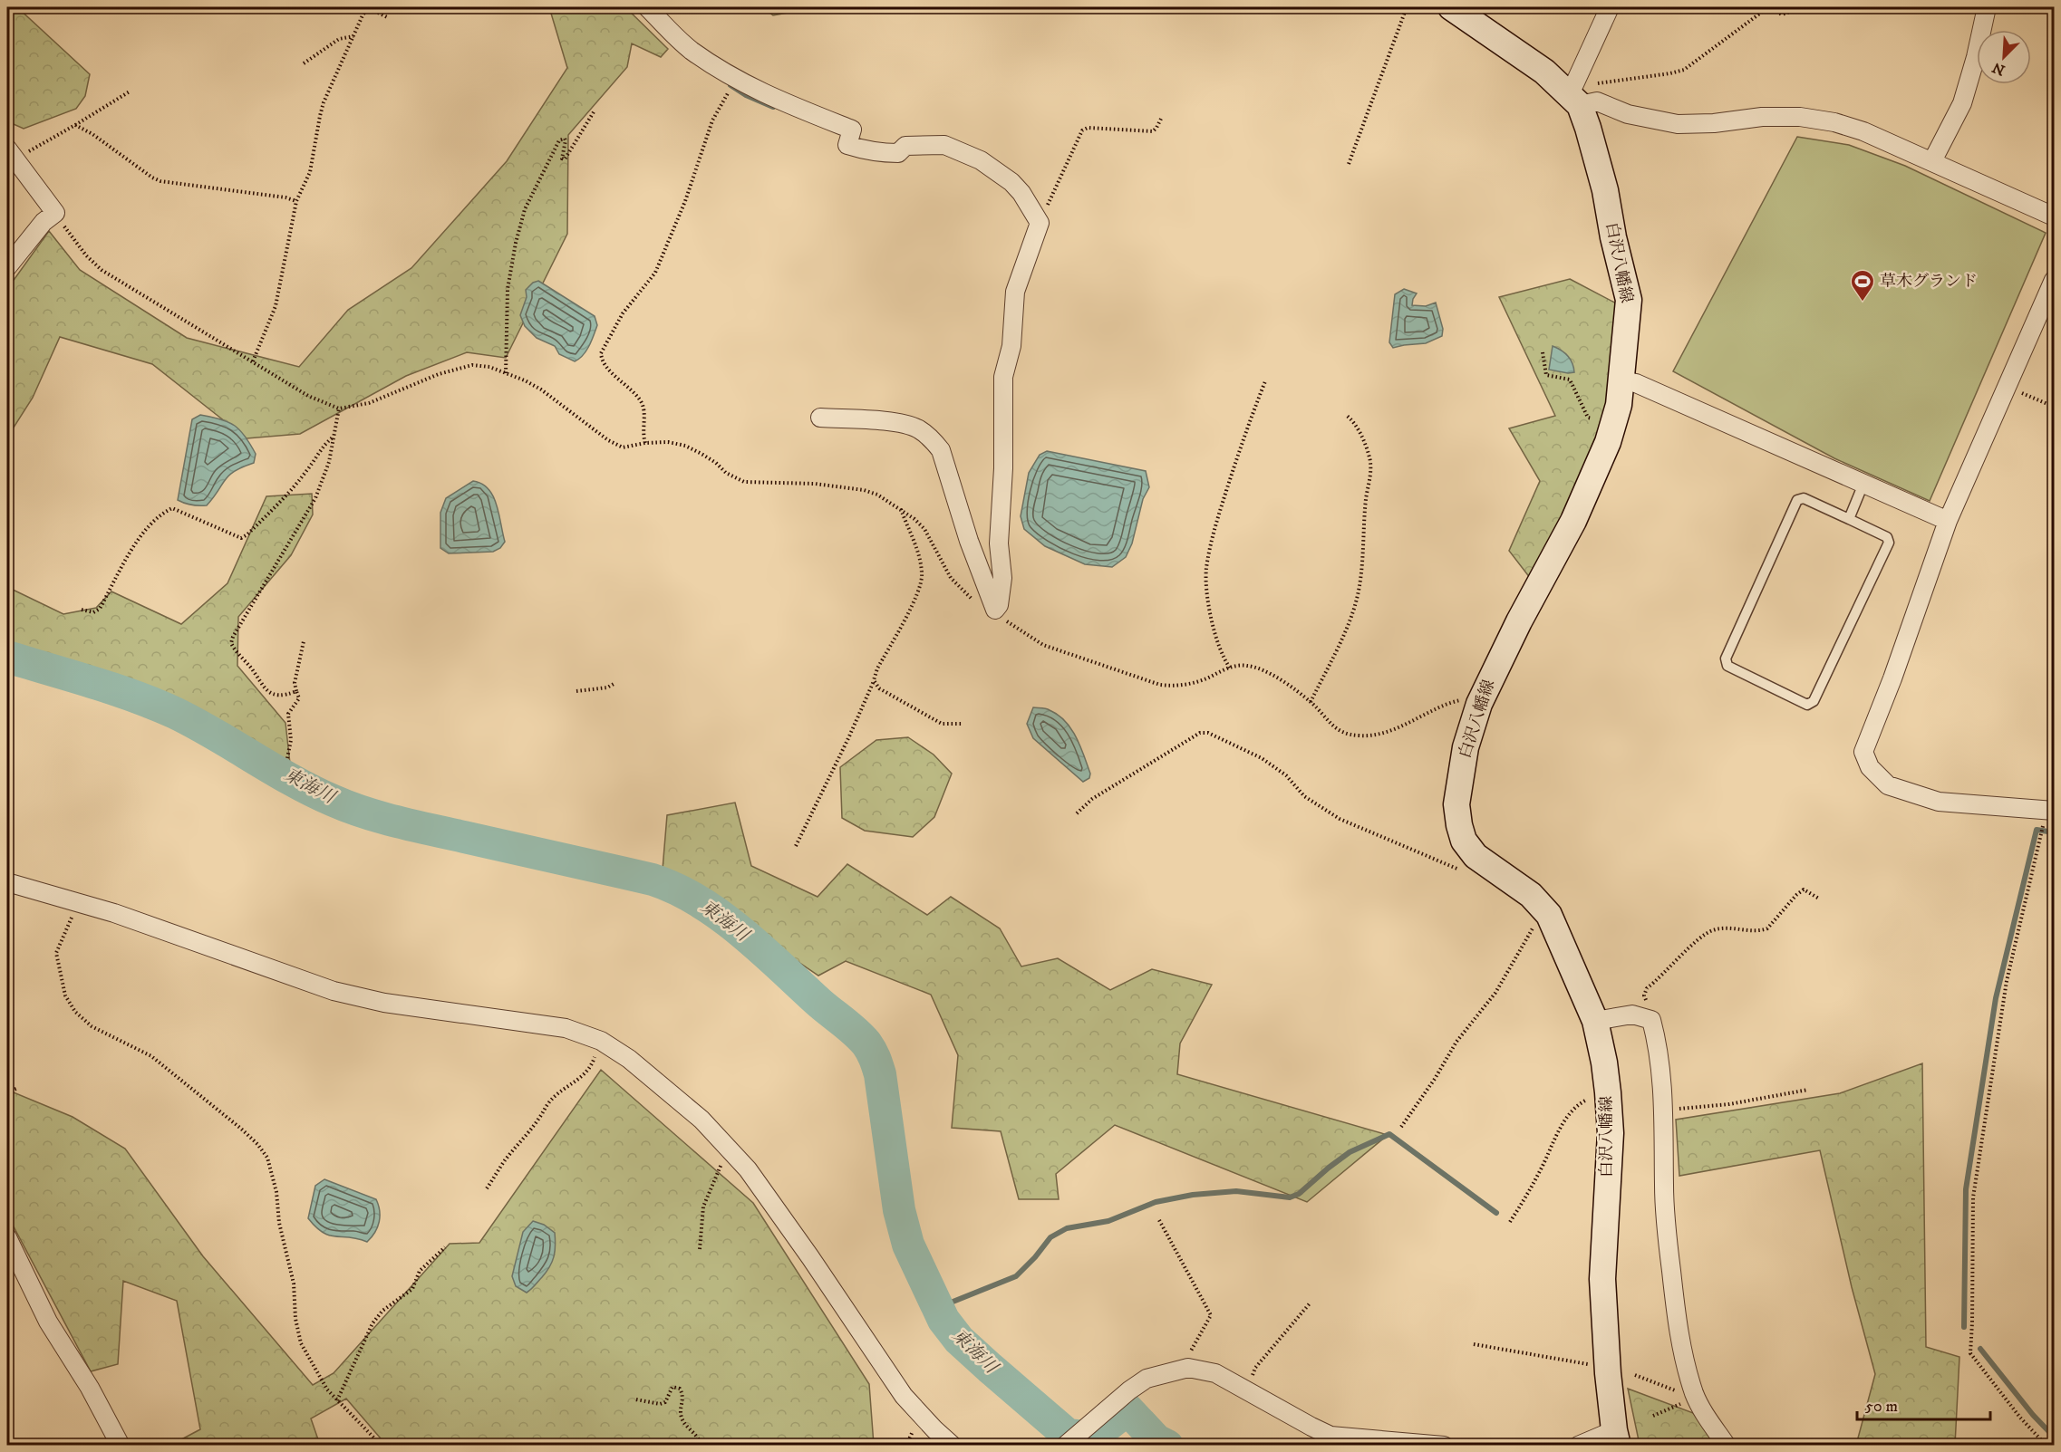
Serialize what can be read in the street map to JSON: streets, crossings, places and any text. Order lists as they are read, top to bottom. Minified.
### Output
{"streets":{"main road":["白沢八幡線"]},"water":["東海川"],"places":{"sports":["草木グランド"]},"scale_bar":"50 m","north":"bottom left"}
